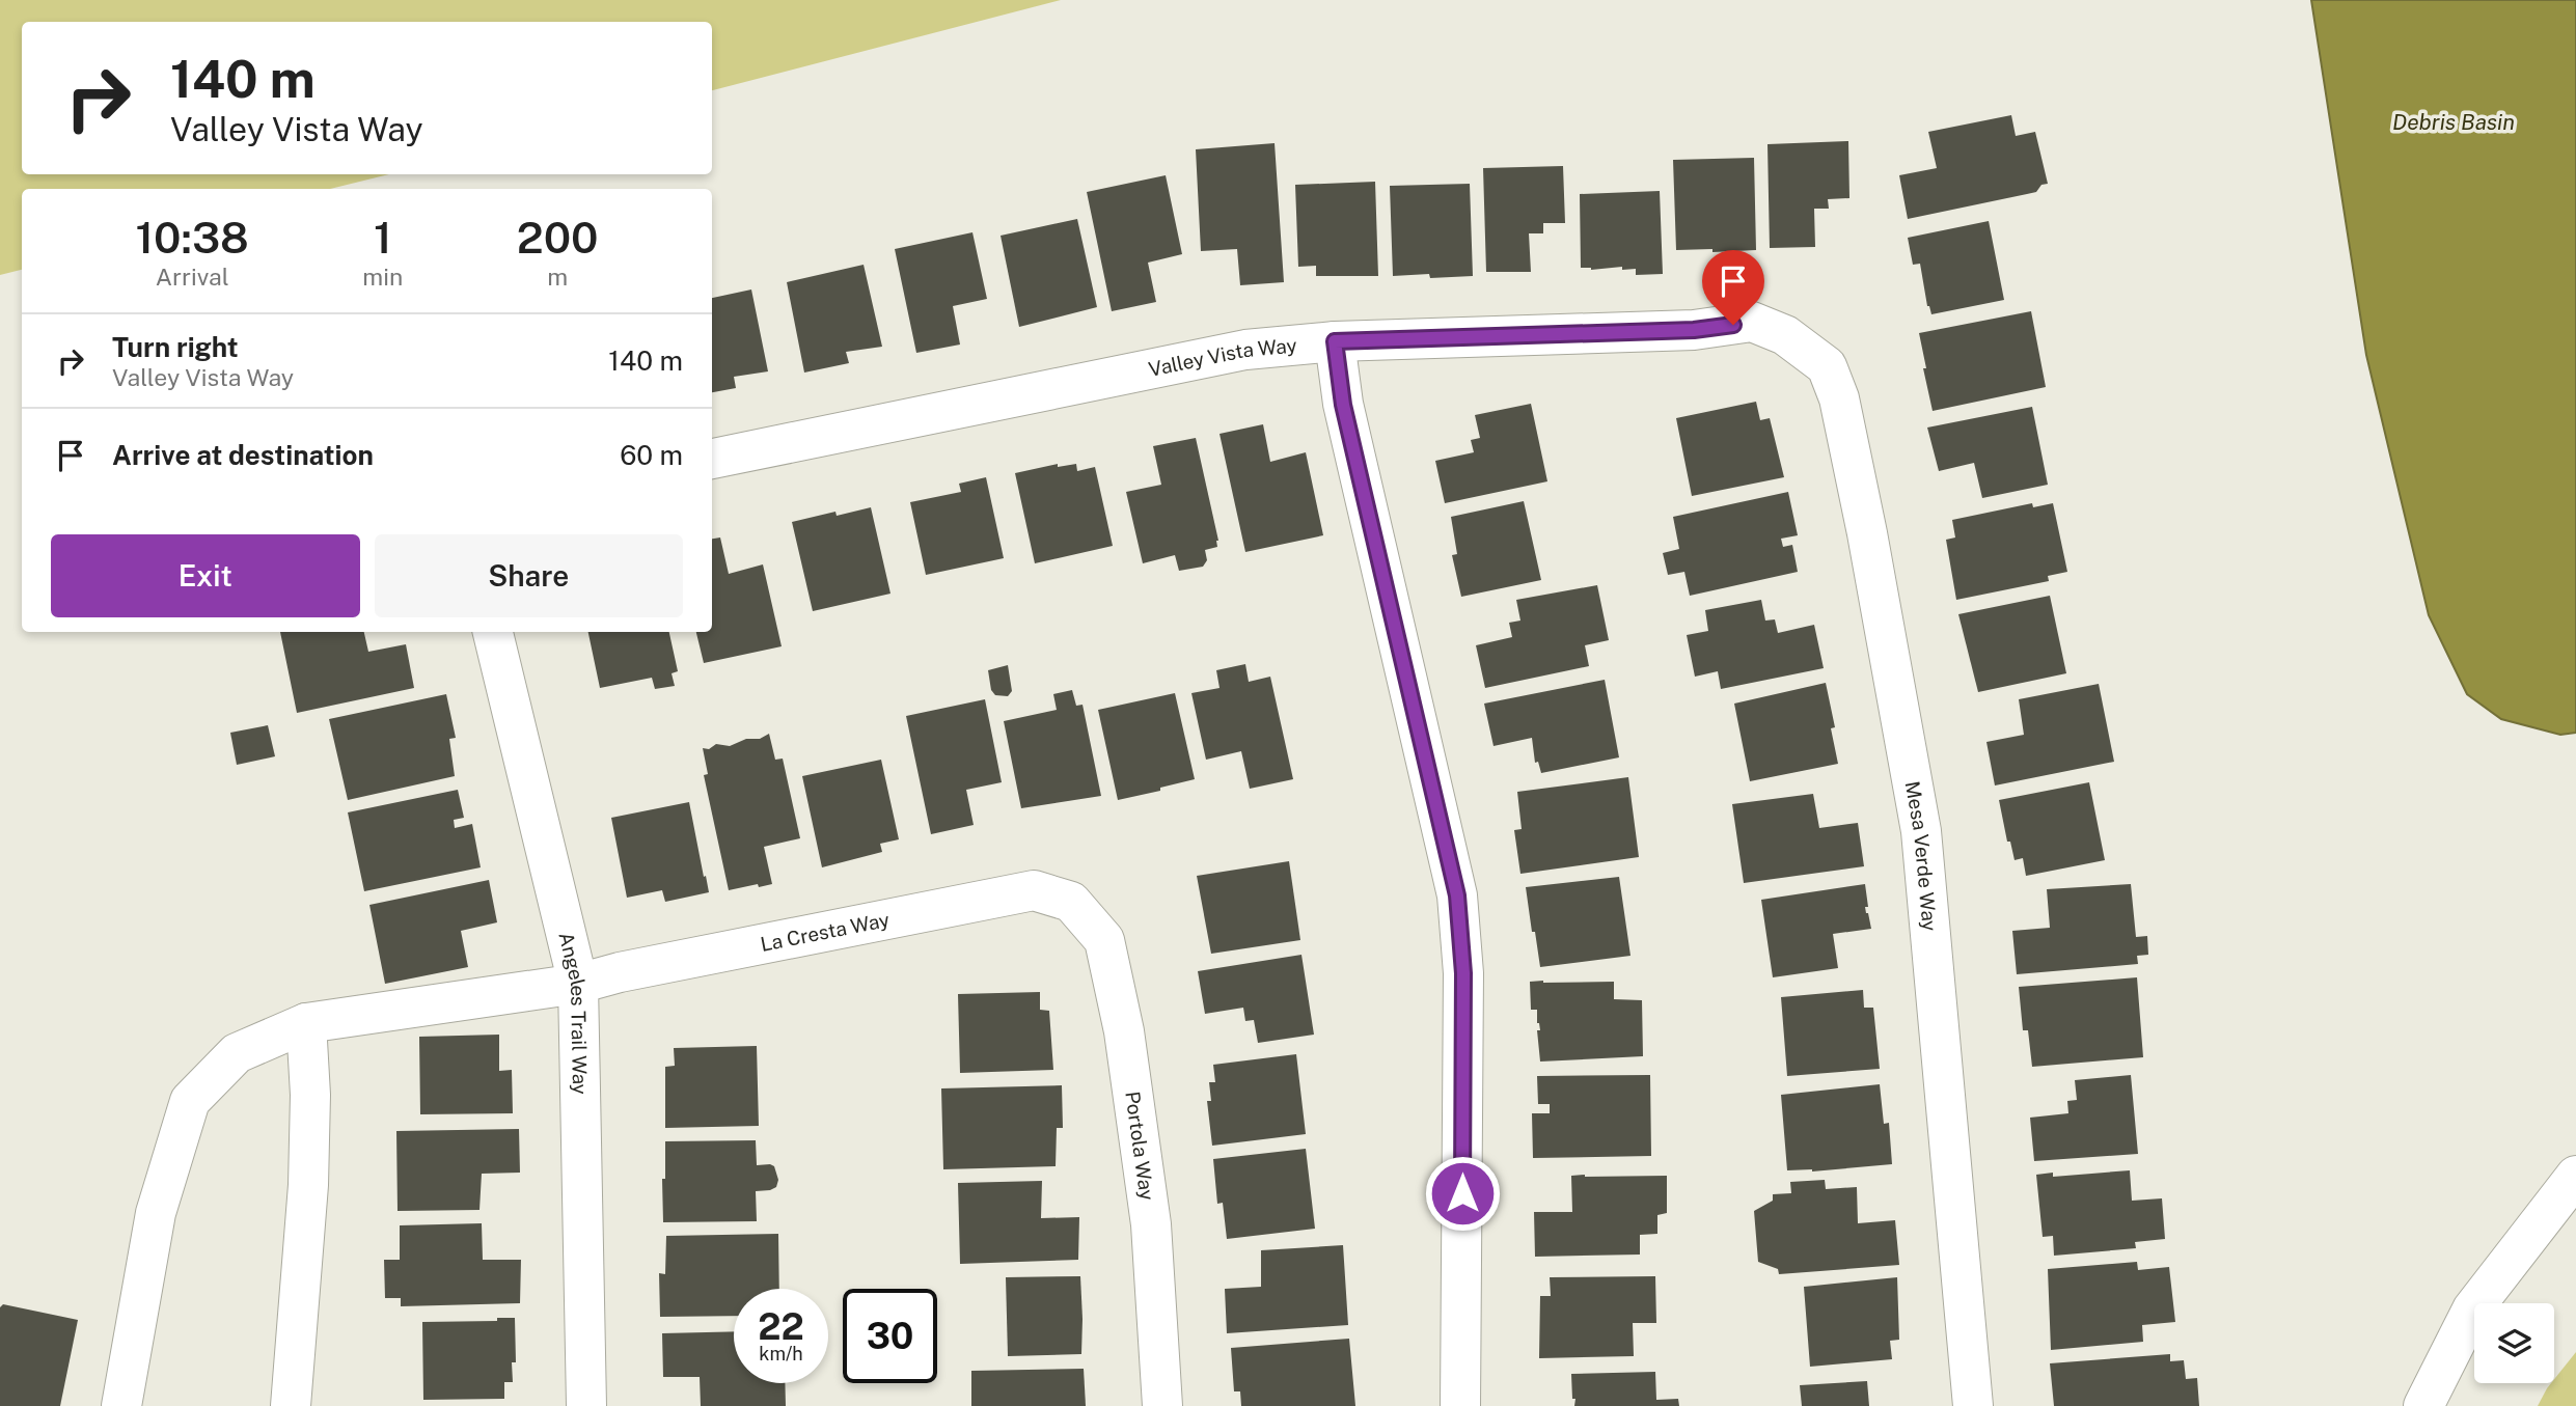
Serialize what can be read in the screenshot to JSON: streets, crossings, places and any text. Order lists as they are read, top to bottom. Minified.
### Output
{"streets":{"street":["Valley Vista Way","Mesa Verde Way","La Cresta Way","Angeles Trail Way","Portola Way"]},"crossings":[["Valley Vista Way","Mesa Verde Way"],["La Cresta Way","Angeles Trail Way"],["La Cresta Way","Portola Way"]],"water":["Debris Basin"],"page":{"turn":["140 m","Valley Vista Way"],"eta":["10:38","Arrival","1","min","200","m"],"list":[{"name":"Turn right","note":"Valley Vista Way","value":"140 m"},{"name":"Arrive at destination","value":"60 m"}],"buttons":["Exit","Share"],"speed":"22 km/h","limit":"30"}}
